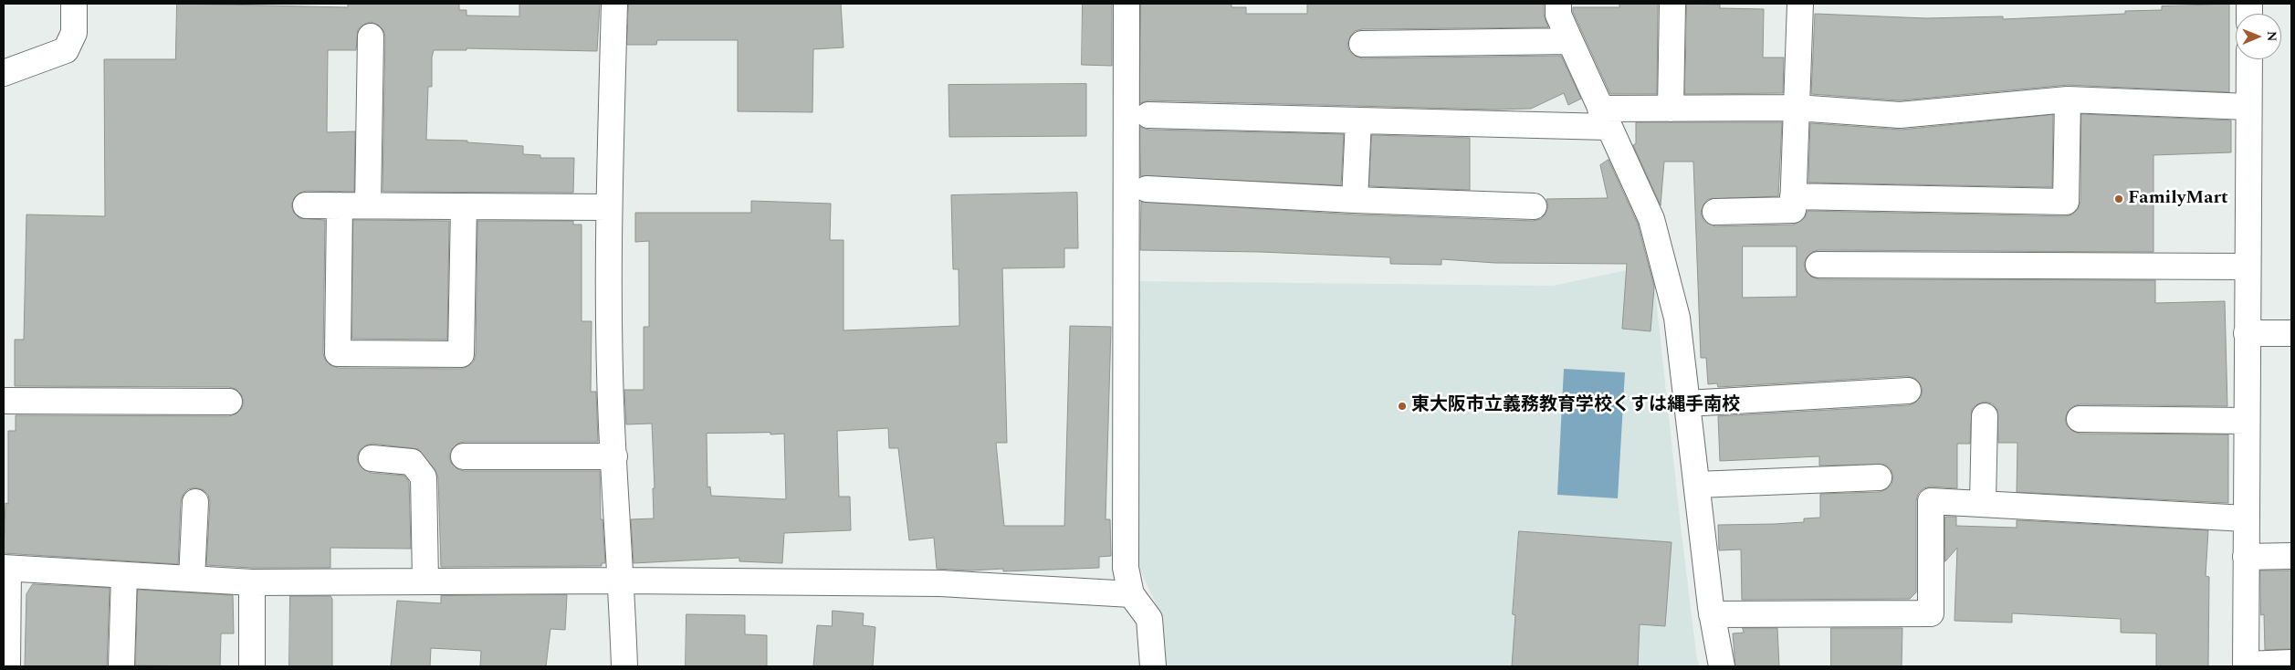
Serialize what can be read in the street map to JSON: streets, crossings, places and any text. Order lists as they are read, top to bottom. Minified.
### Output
{"places":["FamilyMart","東大阪市立義務教育学校くすは縄手南校"],"north":"right"}
